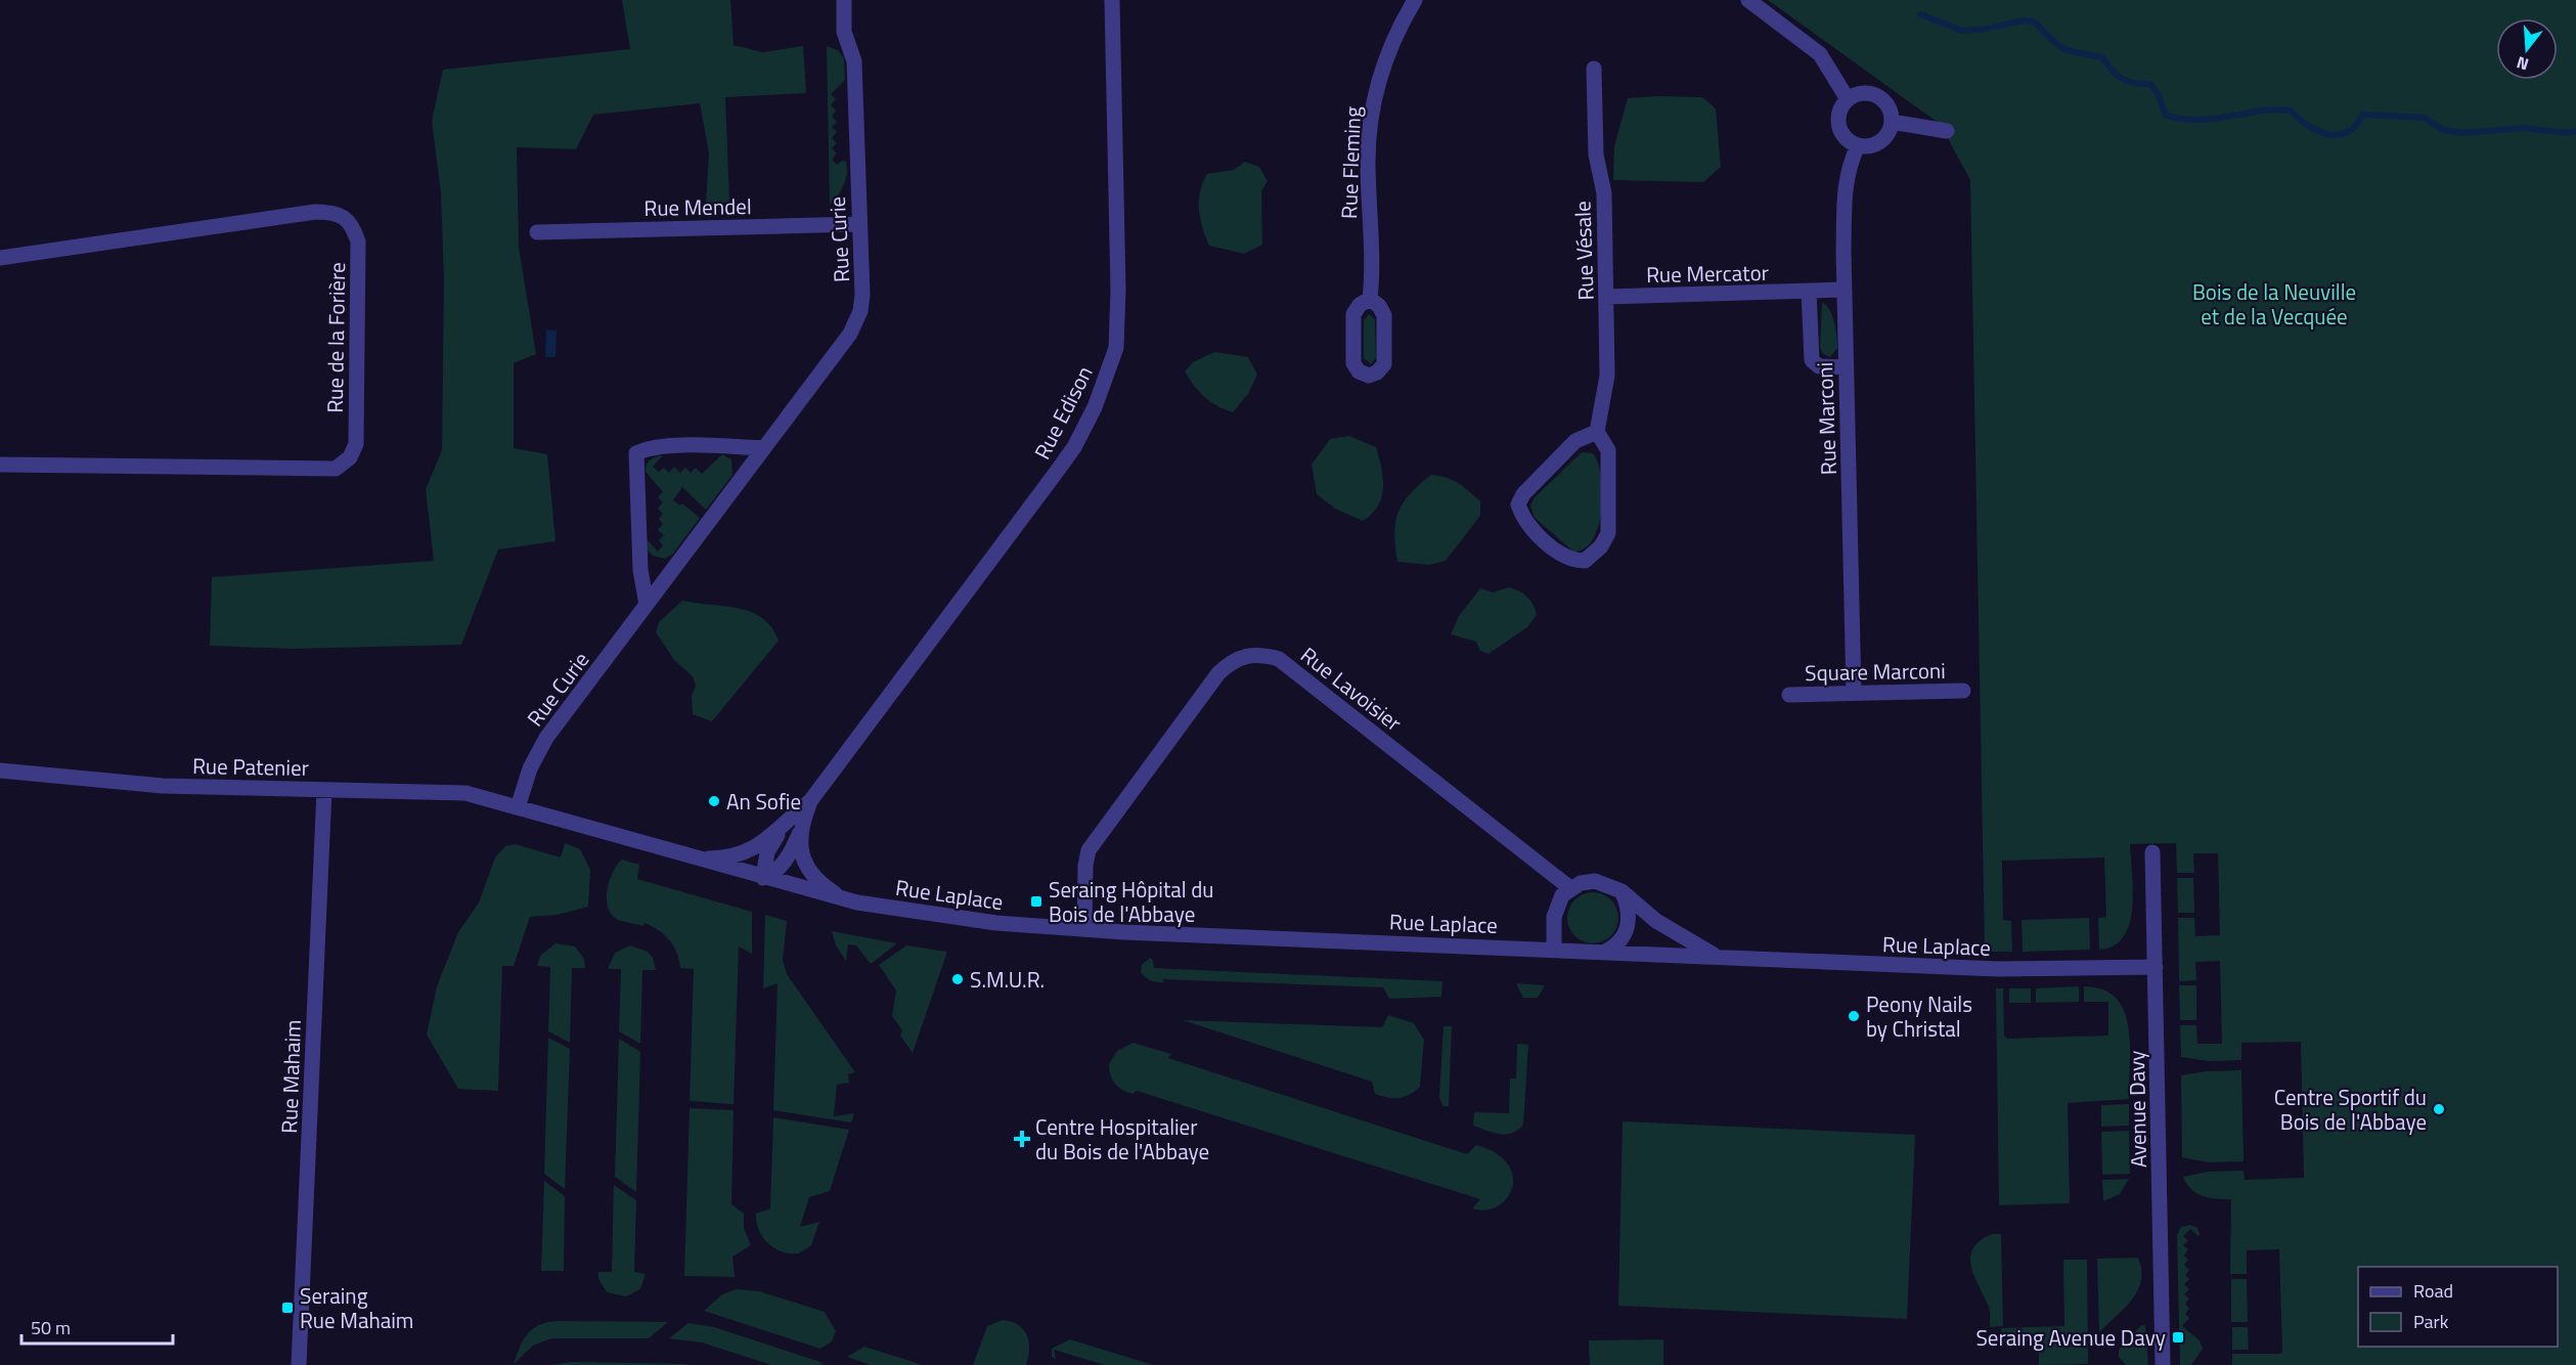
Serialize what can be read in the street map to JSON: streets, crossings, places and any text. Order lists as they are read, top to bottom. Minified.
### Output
{"streets":{"street":["Rue Fleming","Rue Mendel","Rue Curie","Rue Vésale","Rue Mercator","Rue de la Forière","Rue Edison","Rue Marconi","Square Marconi","Rue Lavoisier","Rue Patenier","Rue Laplace","Rue Mahaim","Avenue Davy"]},"crossings":[["Rue Mendel","Rue Curie"],["Rue Curie","Rue Laplace"],["Rue Vésale","Rue Mercator"],["Rue Mercator","Rue Marconi"],["Rue Edison","Rue Laplace"],["Rue Marconi","Square Marconi"],["Rue Lavoisier","Rue Laplace"],["Rue Patenier","Rue Laplace"],["Rue Patenier","Rue Mahaim"],["Rue Laplace","Avenue Davy"]],"parks":["Bois de la Neuville et de la Vecquée"],"places":{"other":["An Sofie","S.M.U.R.","Peony Nails by Christal","Centre Sportif du Bois de l'Abbaye"],"transit":["Seraing Hôpital du Bois de l'Abbaye","Seraing Rue Mahaim","Seraing Avenue Davy"],"health":["Centre Hospitalier du Bois de l'Abbaye"]},"legend":["Road","Park"],"scale_bar":"50 m","north":"bottom"}
